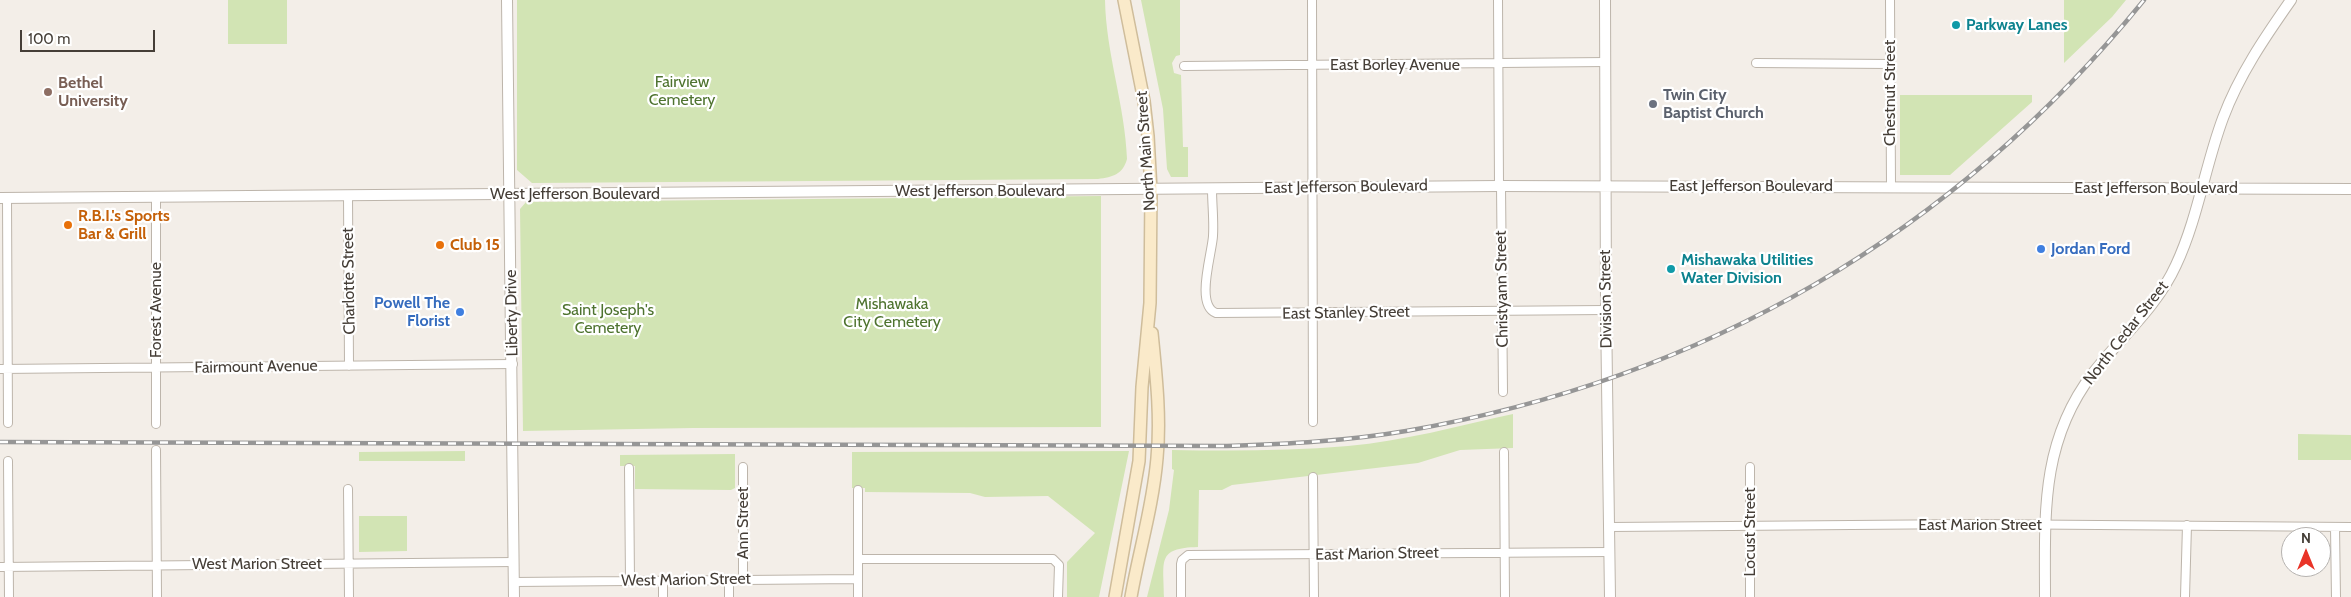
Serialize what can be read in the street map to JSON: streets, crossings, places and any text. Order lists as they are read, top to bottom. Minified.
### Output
{"streets":{"main road":["North Main Street"],"street":["East Borley Avenue","Chestnut Street","East Jefferson Boulevard","West Jefferson Boulevard","Charlotte Street","Christyann Street","Division Street","Forest Avenue","Liberty Drive","East Stanley Street","North Cedar Street","Fairmount Avenue","Ann Street","East Marion Street","Locust Street","West Marion Street"]},"crossings":[["East Borley Avenue","Christyann Street"],["East Borley Avenue","Division Street"],["Chestnut Street","East Jefferson Boulevard"],["North Main Street","East Jefferson Boulevard"],["North Main Street","West Jefferson Boulevard"],["East Jefferson Boulevard","West Jefferson Boulevard"],["East Jefferson Boulevard","Christyann Street"],["East Jefferson Boulevard","Division Street"],["East Jefferson Boulevard","East Stanley Street"],["East Jefferson Boulevard","North Cedar Street"],["West Jefferson Boulevard","Charlotte Street"],["West Jefferson Boulevard","Forest Avenue"],["West Jefferson Boulevard","Liberty Drive"],["Charlotte Street","Fairmount Avenue"],["Christyann Street","East Stanley Street"],["Division Street","East Stanley Street"],["Division Street","East Marion Street"],["Forest Avenue","Fairmount Avenue"],["Liberty Drive","Fairmount Avenue"],["Liberty Drive","West Marion Street"],["North Cedar Street","East Marion Street"],["Ann Street","West Marion Street"],["East Marion Street","Locust Street"]],"parks":["Fairview Cemetery","Mishawaka City Cemetery","Saint Joseph's Cemetery"],"places":["Parkway Lanes","Bethel University","Twin City Baptist Church","R.B.I.'s Sports Bar & Grill","Club 15","Jordan Ford","Mishawaka Utilities Water Division","Powell The Florist"],"scale_bar":"100 m","north":"top"}
